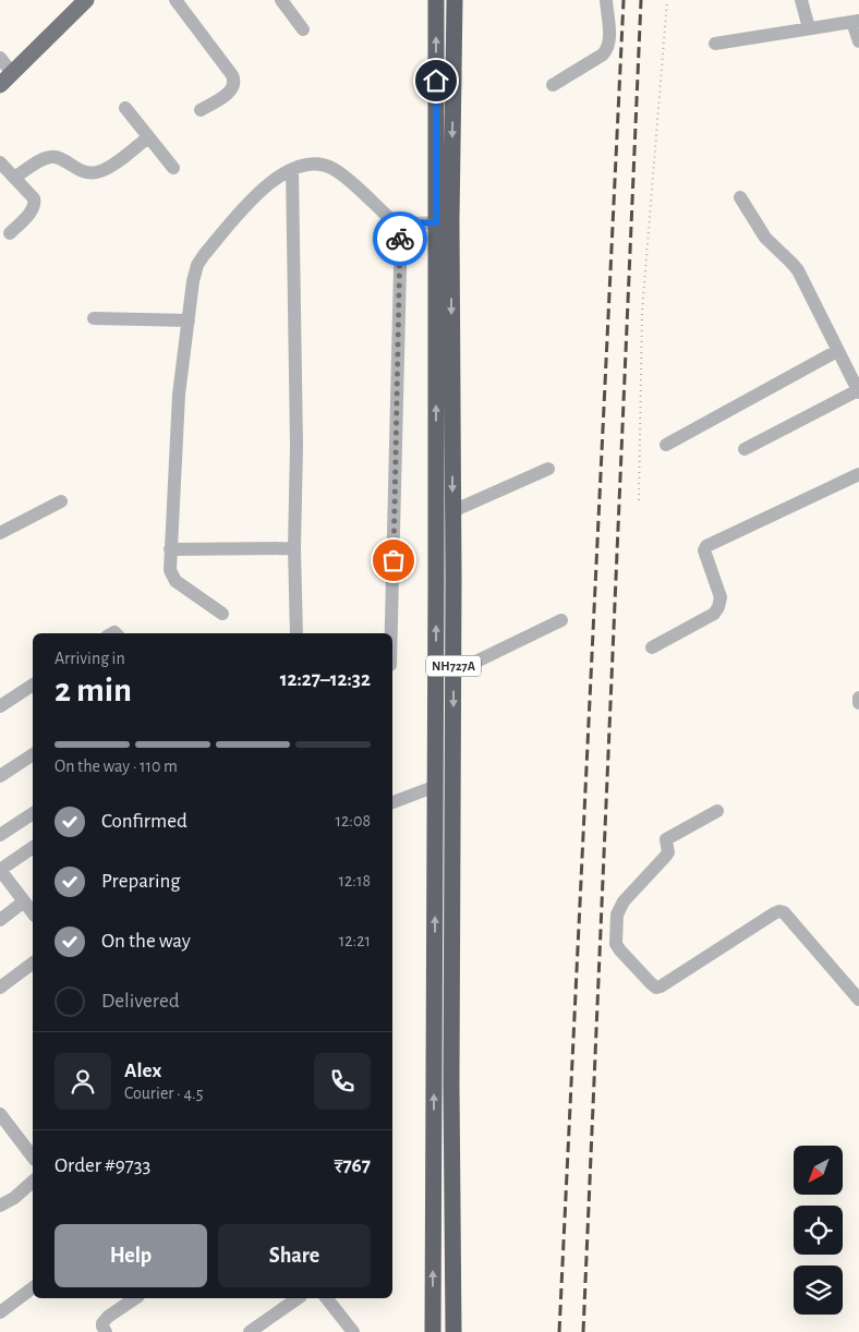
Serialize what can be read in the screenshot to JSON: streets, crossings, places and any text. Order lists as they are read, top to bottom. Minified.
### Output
{"streets":{"highway":["NH727A"]},"north":"bottom left","page":{"heading":["2 min","Arriving in","12:27–12:32"],"panel":["Alex","Courier · 4.5","Order #9733","₹767"],"bar":"On the way · 110 m","list":[["Confirmed","12:08"],["Preparing","12:18"],["On the way","12:21"],"Delivered"],"buttons":["Help","Share"]}}
